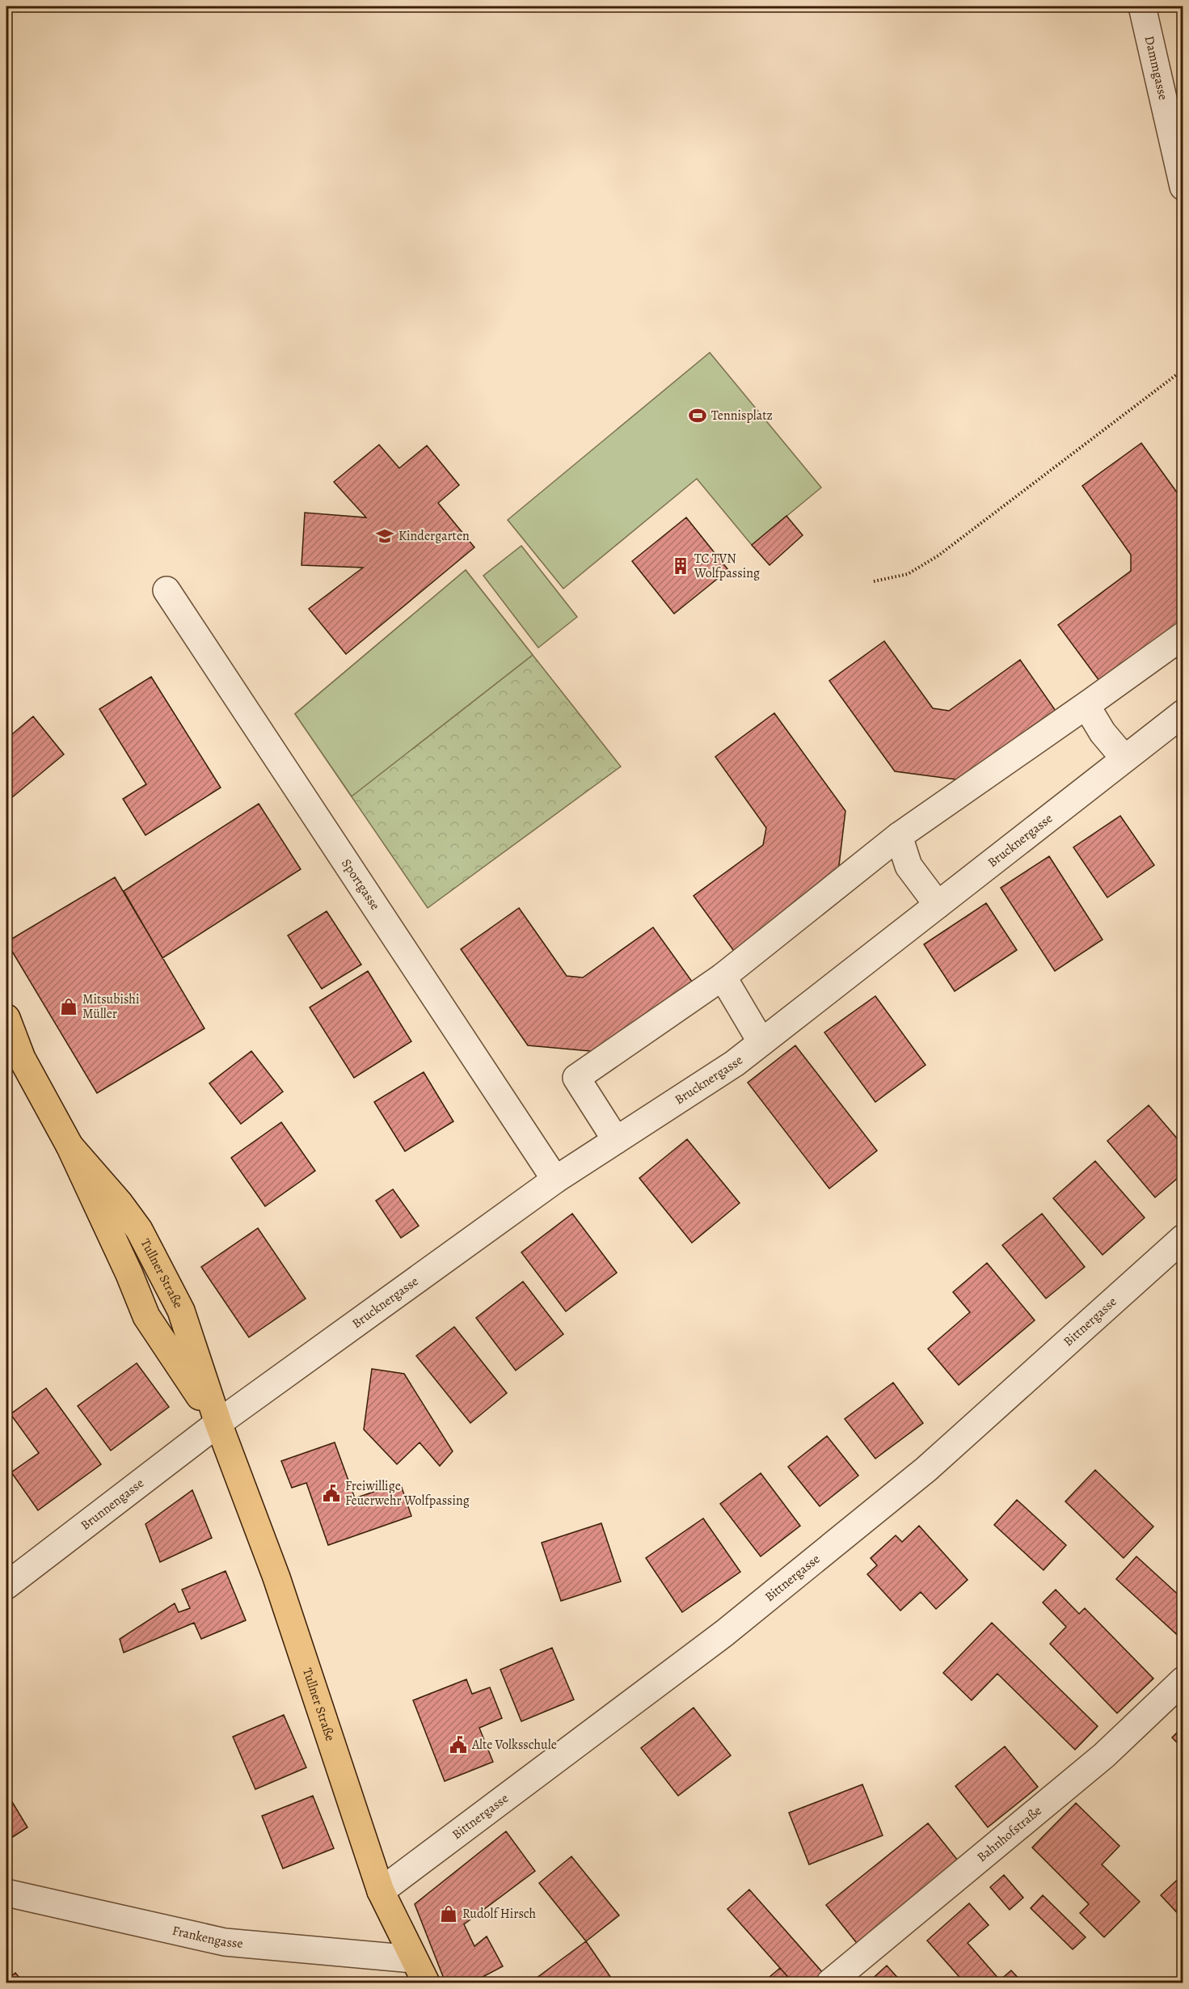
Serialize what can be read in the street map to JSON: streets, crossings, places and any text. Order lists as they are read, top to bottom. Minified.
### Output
{"streets":{"main road":["Tullner Straße"],"street":["Dammgasse","Brucknergasse","Sportgasse","Bittnergasse","Brunnengasse","Bahnhofstraße","Frankengasse"]},"crossings":[["Brucknergasse","Sportgasse"],["Brucknergasse","Tullner Straße"],["Brucknergasse","Brunnengasse"],["Tullner Straße","Bittnergasse"],["Tullner Straße","Brunnengasse"],["Tullner Straße","Frankengasse"]],"places":{"sports":["Tennisplatz"],"school or university":["Kindergarten"],"building":["TC TVN Wolfpassing"],"shop":["Mitsubishi Müller","Rudolf Hirsch"],"public building":["Freiwillige Feuerwehr Wolfpassing","Alte Volksschule"]}}
